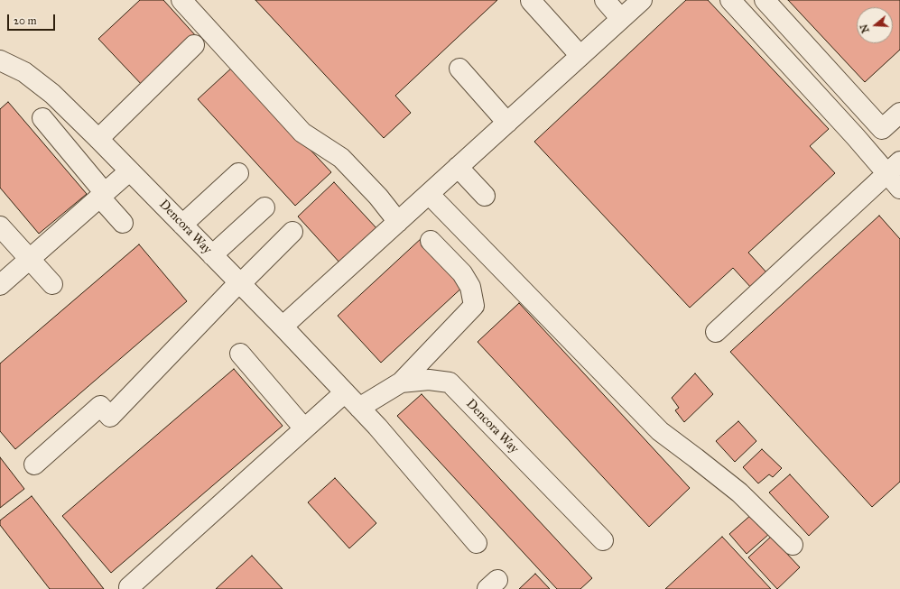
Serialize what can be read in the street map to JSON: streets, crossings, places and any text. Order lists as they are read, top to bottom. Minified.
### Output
{"streets":{"street":["Dencora Way"]},"scale_bar":"20 m","north":"left"}
